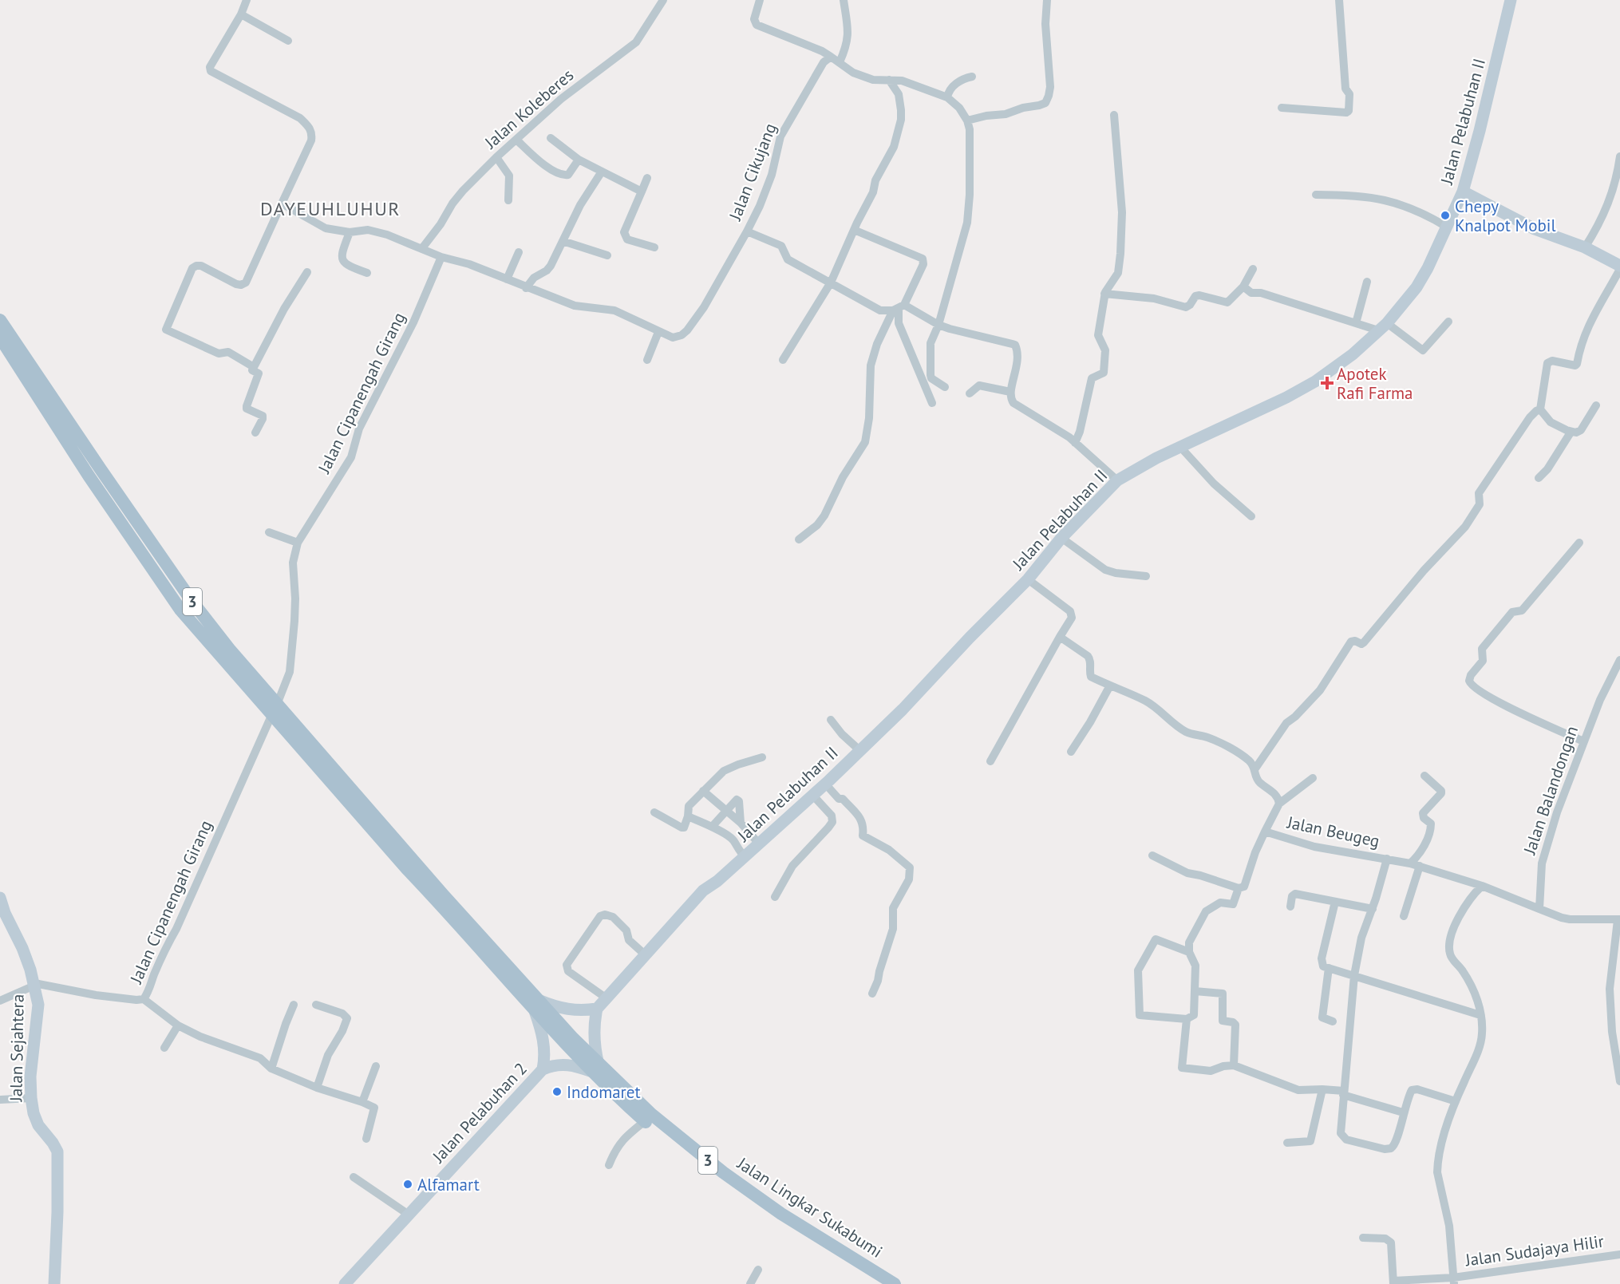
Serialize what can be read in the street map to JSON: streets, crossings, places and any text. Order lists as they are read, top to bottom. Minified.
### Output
{"streets":{"main road":["Jalan Pelabuhan II","3","Jalan Sejahtera","Jalan Pelabuhan 2","Jalan Lingkar Sukabumi"],"street":["Jalan Koleberes","Jalan Cikujang","Jalan Cipanengah Girang","Jalan Balandongan","Jalan Beugeg","Jalan Sudajaya Hilir"]},"crossings":[["Jalan Koleberes","Jalan Cikujang"],["Jalan Cikujang","Jalan Cipanengah Girang"],["Jalan Cipanengah Girang","3"],["Jalan Cipanengah Girang","Jalan Sejahtera"],["3","Jalan Lingkar Sukabumi"]],"districts":["DAYEUHLUHUR"],"places":{"other":["Chepy Knalpot Mobil","Indomaret","Alfamart"],"health":["Apotek Rafi Farma"]}}
